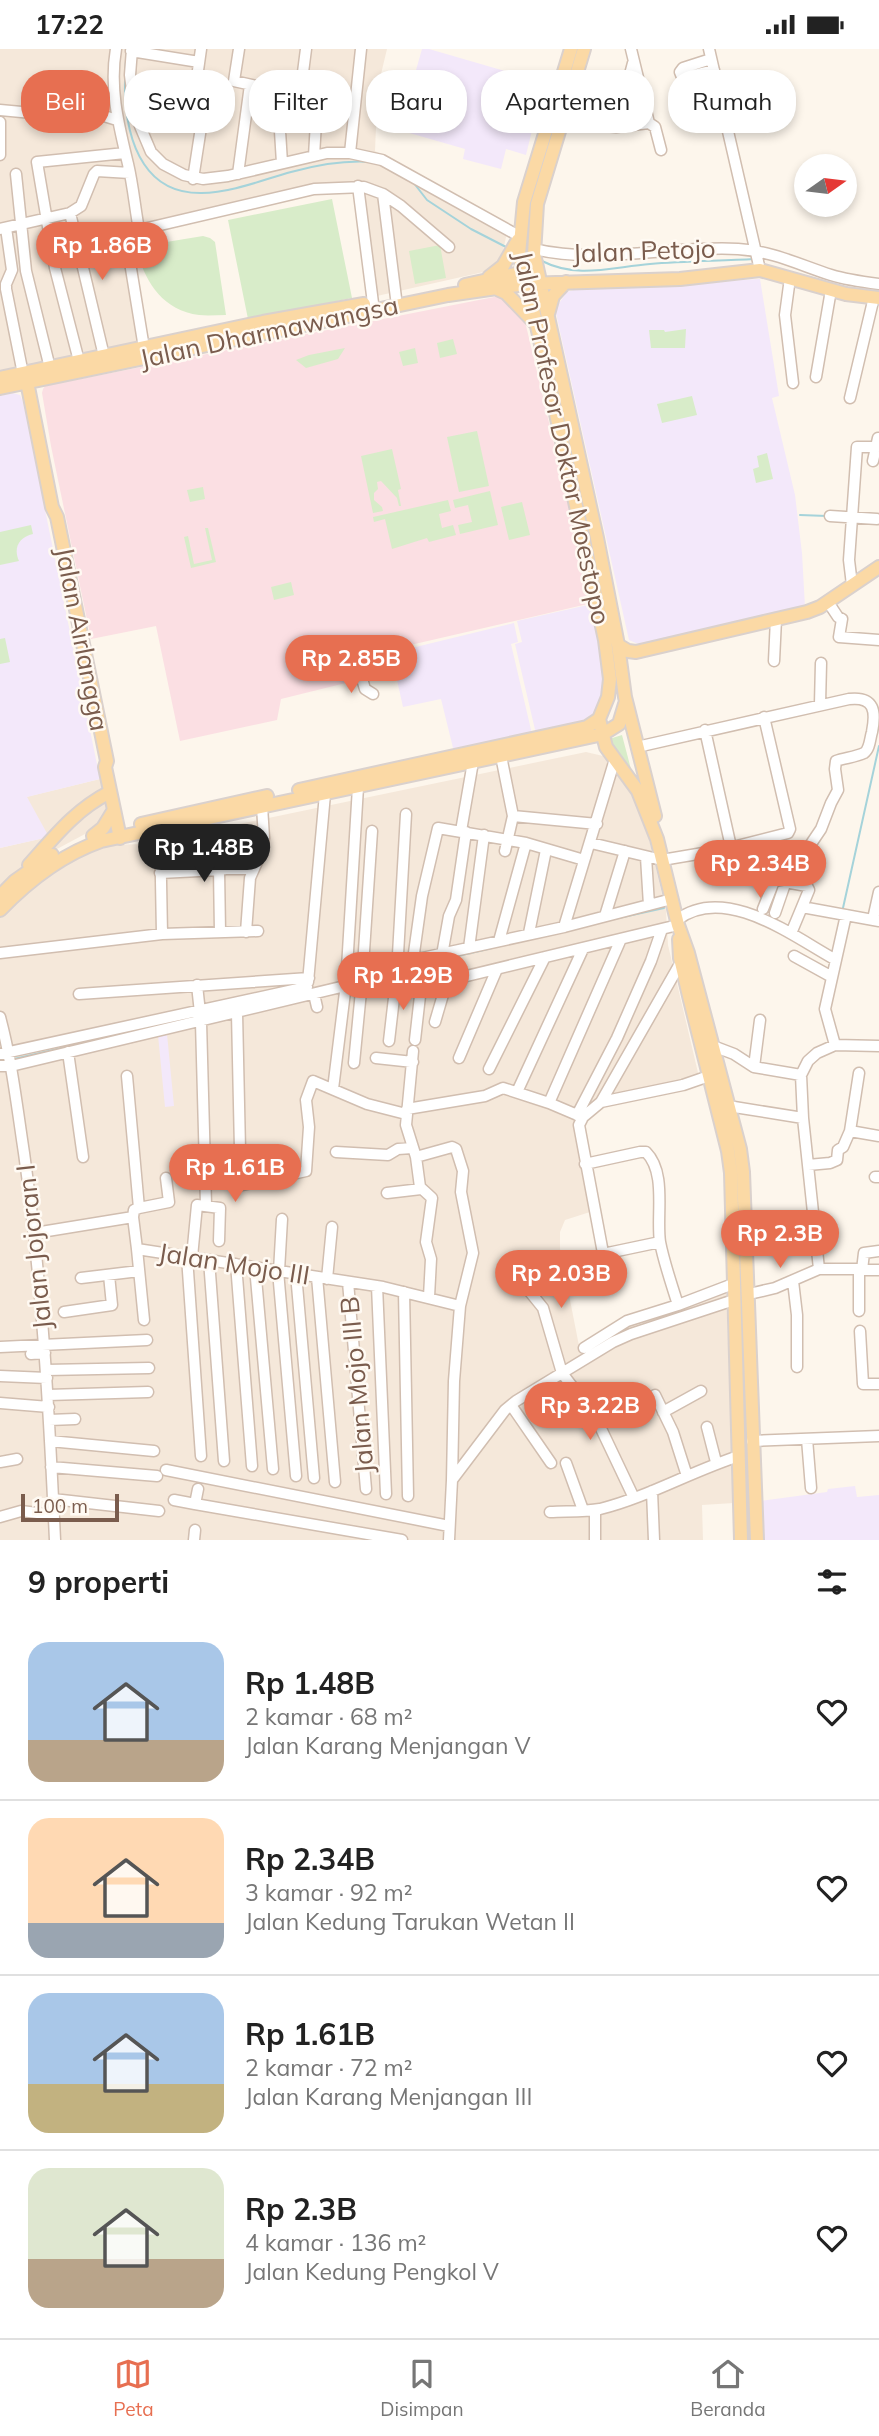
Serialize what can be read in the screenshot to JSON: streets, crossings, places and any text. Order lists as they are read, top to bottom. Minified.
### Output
{"streets":{"main road":["Jalan Dharmawangsa","Jalan Profesor Doktor Moestopo","Jalan Airlangga"],"street":["Jalan Petojo","Jalan Jojoran I","Jalan Mojo III","Jalan Mojo III B"]},"crossings":[["Jalan Petojo","Jalan Dharmawangsa"],["Jalan Petojo","Jalan Profesor Doktor Moestopo"],["Jalan Dharmawangsa","Jalan Profesor Doktor Moestopo"],["Jalan Dharmawangsa","Jalan Airlangga"],["Jalan Jojoran I","Jalan Mojo III"],["Jalan Mojo III","Jalan Mojo III B"]],"scale_bar":"100 m","north":"right","page":{"status":"17:22","chip":["Beli","Sewa","Filter","Baru","Apartemen","Rumah"],"price":["Rp 1.86B","Rp 2.85B","Rp 1.48B","Rp 2.34B","Rp 1.29B","Rp 1.61B","Rp 2.3B","Rp 2.03B","Rp 3.22B"],"scale":"100 m","heading":"9 properti","list":[{"name":"Rp 1.48B","note":"2 kamar · 68 m² · Jalan Karang Menjangan V"},{"name":"Rp 2.34B","note":"3 kamar · 92 m² · Jalan Kedung Tarukan Wetan II"},{"name":"Rp 1.61B","note":"2 kamar · 72 m² · Jalan Karang Menjangan III"},{"name":"Rp 2.3B","note":"4 kamar · 136 m² · Jalan Kedung Pengkol V"}],"tabs":["Peta","Disimpan","Beranda"]}}
